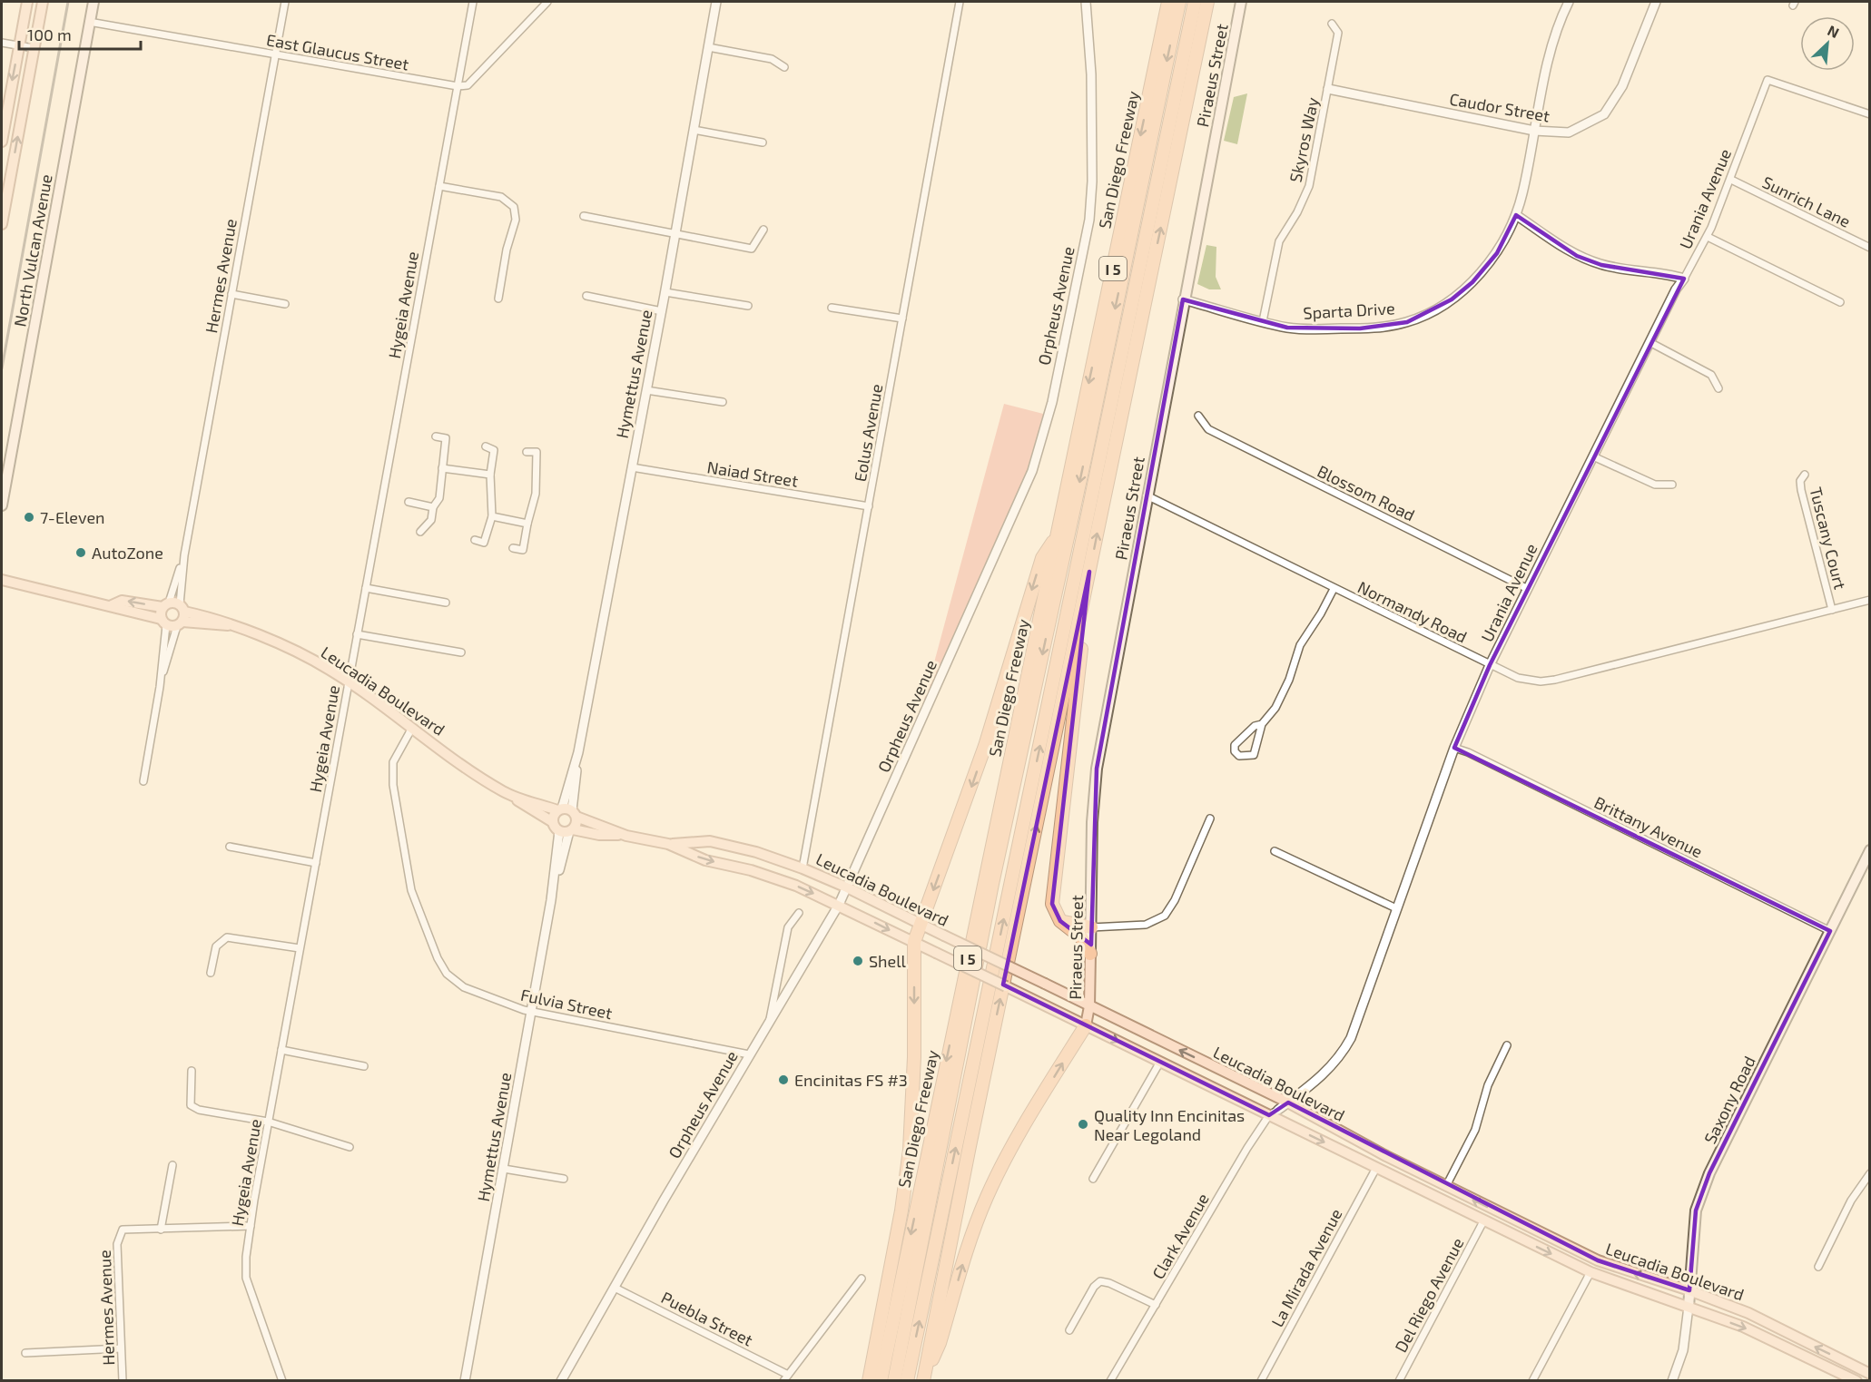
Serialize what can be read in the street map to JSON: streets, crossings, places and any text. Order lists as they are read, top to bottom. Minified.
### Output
{"streets":{"highway":["San Diego Freeway","I 5"],"main road":["Piraeus Street","North Vulcan Avenue","Leucadia Boulevard","Saxony Road"],"street":["East Glaucus Street","Caudor Street","Skyros Way","Urania Avenue","Sunrich Lane","Hermes Avenue","Hygeia Avenue","Orpheus Avenue","Sparta Drive","Hymettus Avenue","Eolus Avenue","Naiad Street","Blossom Road","Tuscany Court","Normandy Road","Brittany Avenue","Fulvia Street","Clark Avenue","La Mirada Avenue","Del Riego Avenue","Puebla Street"]},"crossings":[["East Glaucus Street","North Vulcan Avenue"],["East Glaucus Street","Hermes Avenue"],["East Glaucus Street","Hygeia Avenue"],["Piraeus Street","Sparta Drive"],["Piraeus Street","Normandy Road"],["Piraeus Street","Leucadia Boulevard"],["Caudor Street","Skyros Way"],["Caudor Street","Sparta Drive"],["Skyros Way","Sparta Drive"],["Urania Avenue","Sunrich Lane"],["Urania Avenue","Blossom Road"],["Urania Avenue","Normandy Road"],["Urania Avenue","Leucadia Boulevard"],["Urania Avenue","Brittany Avenue"],["Urania Avenue","Clark Avenue"],["Hermes Avenue","Leucadia Boulevard"],["Hygeia Avenue","Leucadia Boulevard"],["Orpheus Avenue","Leucadia Boulevard"],["Orpheus Avenue","Fulvia Street"],["Orpheus Avenue","Puebla Street"],["Hymettus Avenue","Naiad Street"],["Hymettus Avenue","Leucadia Boulevard"],["Hymettus Avenue","Fulvia Street"],["Eolus Avenue","Naiad Street"],["Eolus Avenue","Leucadia Boulevard"],["Tuscany Court","Normandy Road"],["Leucadia Boulevard","Fulvia Street"],["Leucadia Boulevard","Saxony Road"],["Leucadia Boulevard","Clark Avenue"],["Leucadia Boulevard","La Mirada Avenue"],["Leucadia Boulevard","Del Riego Avenue"],["Brittany Avenue","Saxony Road"]],"places":["7-Eleven","AutoZone","Shell","Encinitas FS #3","Quality Inn Encinitas Near Legoland"],"scale_bar":"100 m","north":"top right"}
